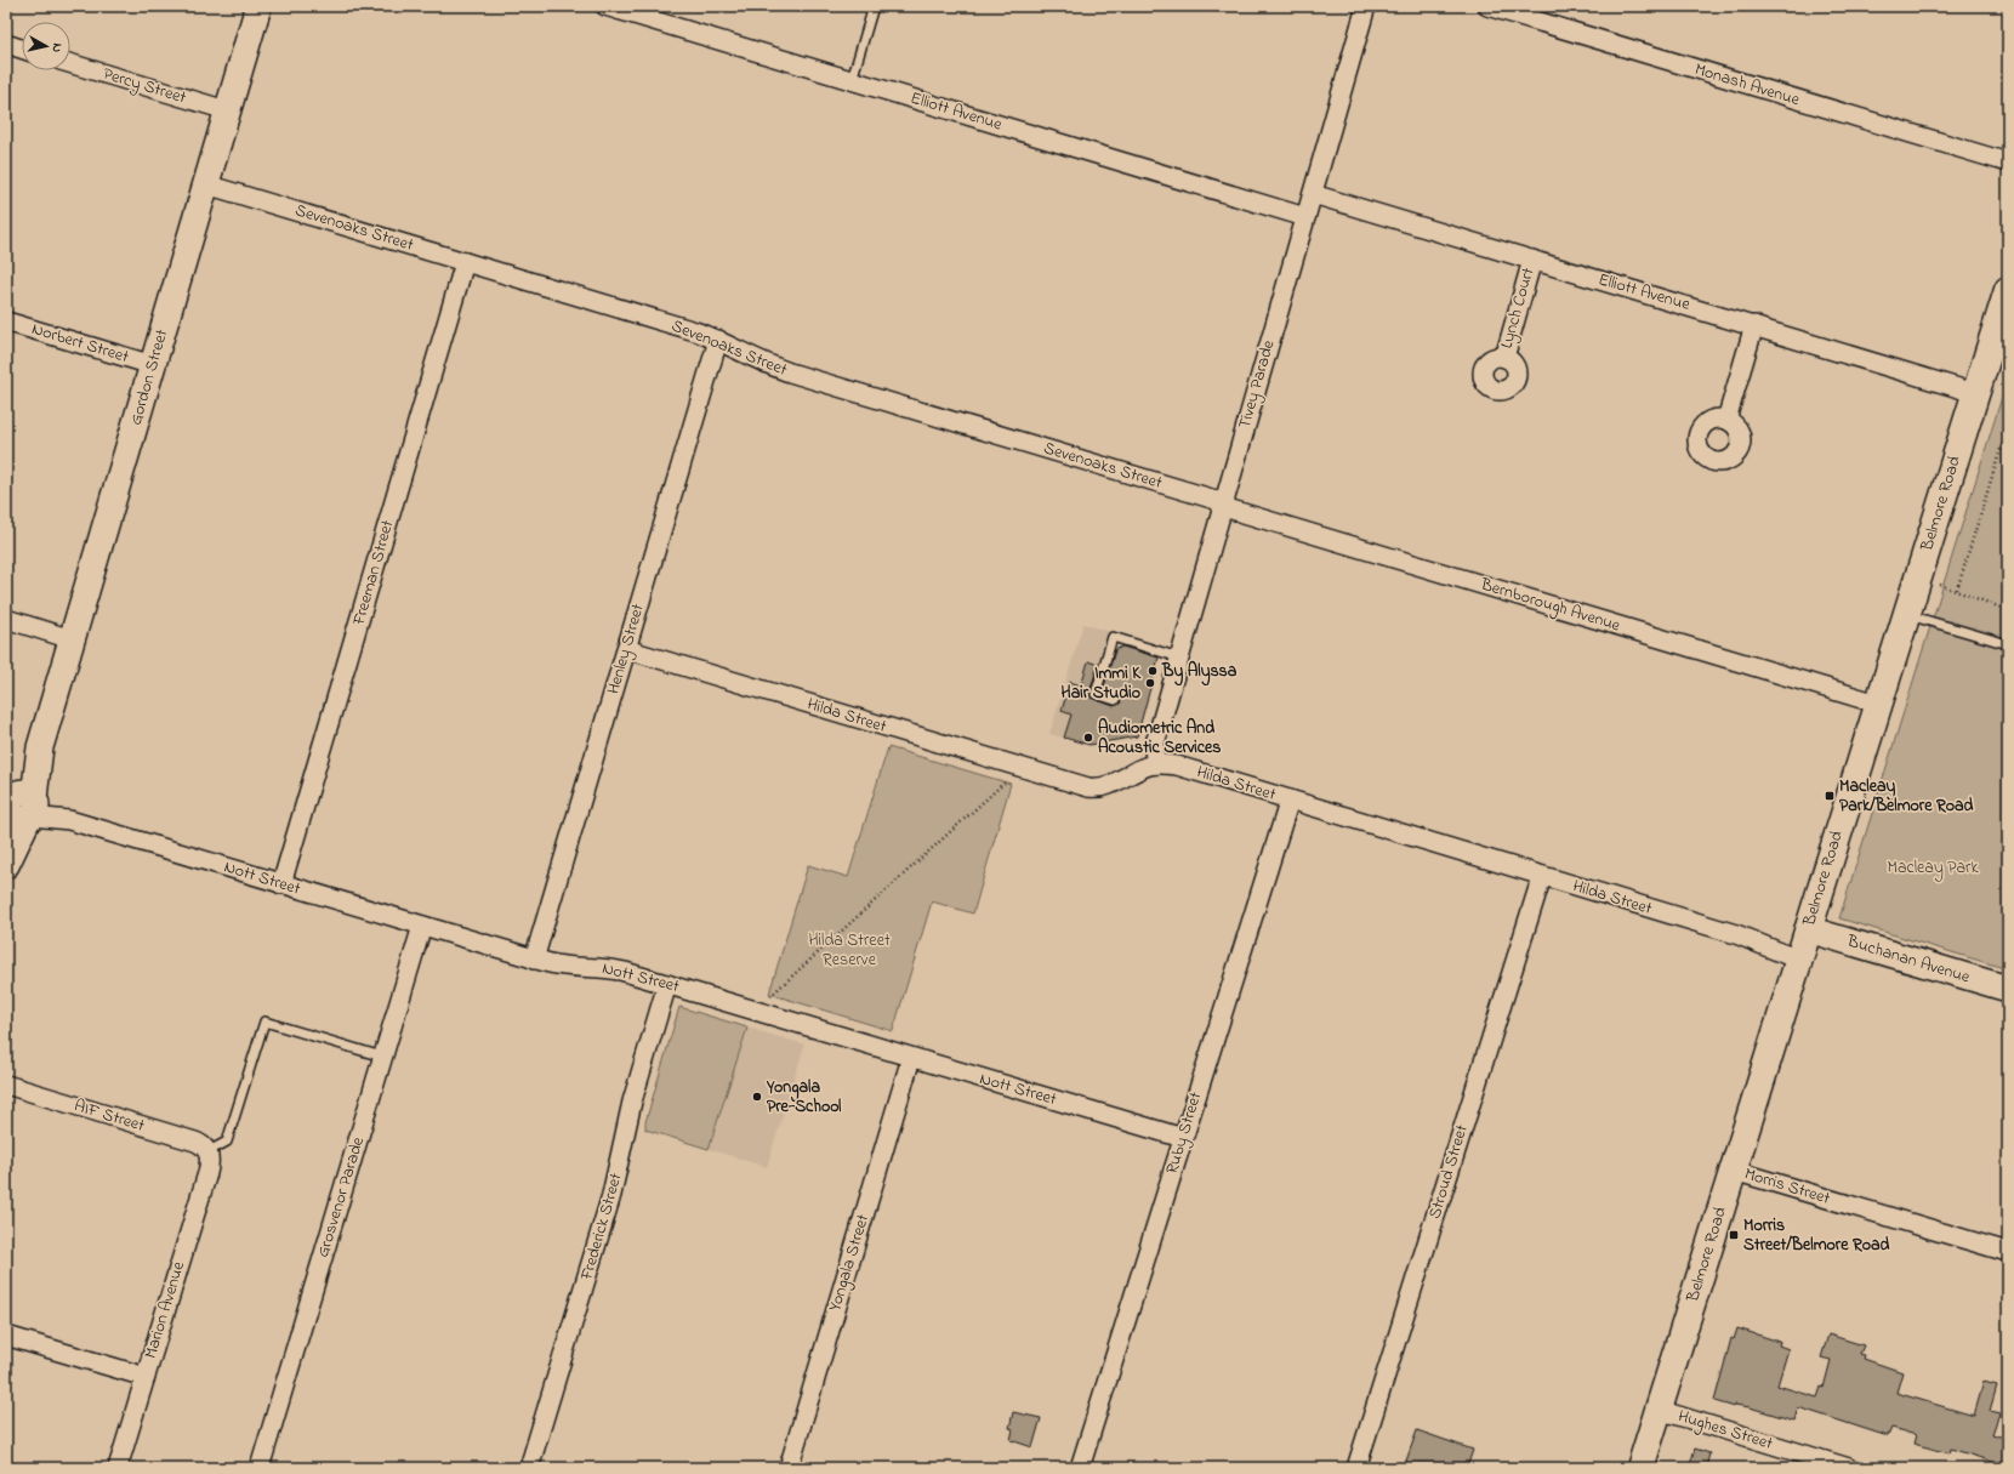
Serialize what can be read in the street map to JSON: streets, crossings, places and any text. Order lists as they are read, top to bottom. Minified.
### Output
{"streets":{"main road":["Belmore Road"],"street":["Monash Avenue","Percy Street","Elliott Avenue","Sevenoaks Street","Lynch Court","Norbert Street","Gordon Street","Tivey Parade","Freeman Street","Bernborough Avenue","Henley Street","Hilda Street","Nott Street","Buchanan Avenue","AIF Street","Ruby Street","Stroud Street","Morris Street","Grosvenor Parade","Frederick Street","Yongala Street","Marion Avenue","Hughes Street"]},"crossings":[["Percy Street","Gordon Street"],["Elliott Avenue","Lynch Court"],["Elliott Avenue","Tivey Parade"],["Elliott Avenue","Belmore Road"],["Sevenoaks Street","Gordon Street"],["Sevenoaks Street","Tivey Parade"],["Sevenoaks Street","Freeman Street"],["Sevenoaks Street","Bernborough Avenue"],["Sevenoaks Street","Henley Street"],["Norbert Street","Gordon Street"],["Gordon Street","Nott Street"],["Tivey Parade","Bernborough Avenue"],["Tivey Parade","Hilda Street"],["Belmore Road","Bernborough Avenue"],["Belmore Road","Hilda Street"],["Belmore Road","Buchanan Avenue"],["Belmore Road","Morris Street"],["Belmore Road","Hughes Street"],["Freeman Street","Nott Street"],["Henley Street","Hilda Street"],["Henley Street","Nott Street"],["Hilda Street","Buchanan Avenue"],["Hilda Street","Ruby Street"],["Hilda Street","Stroud Street"],["Nott Street","Ruby Street"],["Nott Street","Grosvenor Parade"],["Nott Street","Frederick Street"],["Nott Street","Yongala Street"],["AIF Street","Marion Avenue"]],"parks":["Macleay Park","Hilda Street Reserve"],"places":{"other":["By Alyssa","Immi K Hair Studio","Audiometric And Acoustic Services","Yongala Pre-School"],"transit":["Macleay Park/Belmore Road","Morris Street/Belmore Road"]},"north":"right"}
